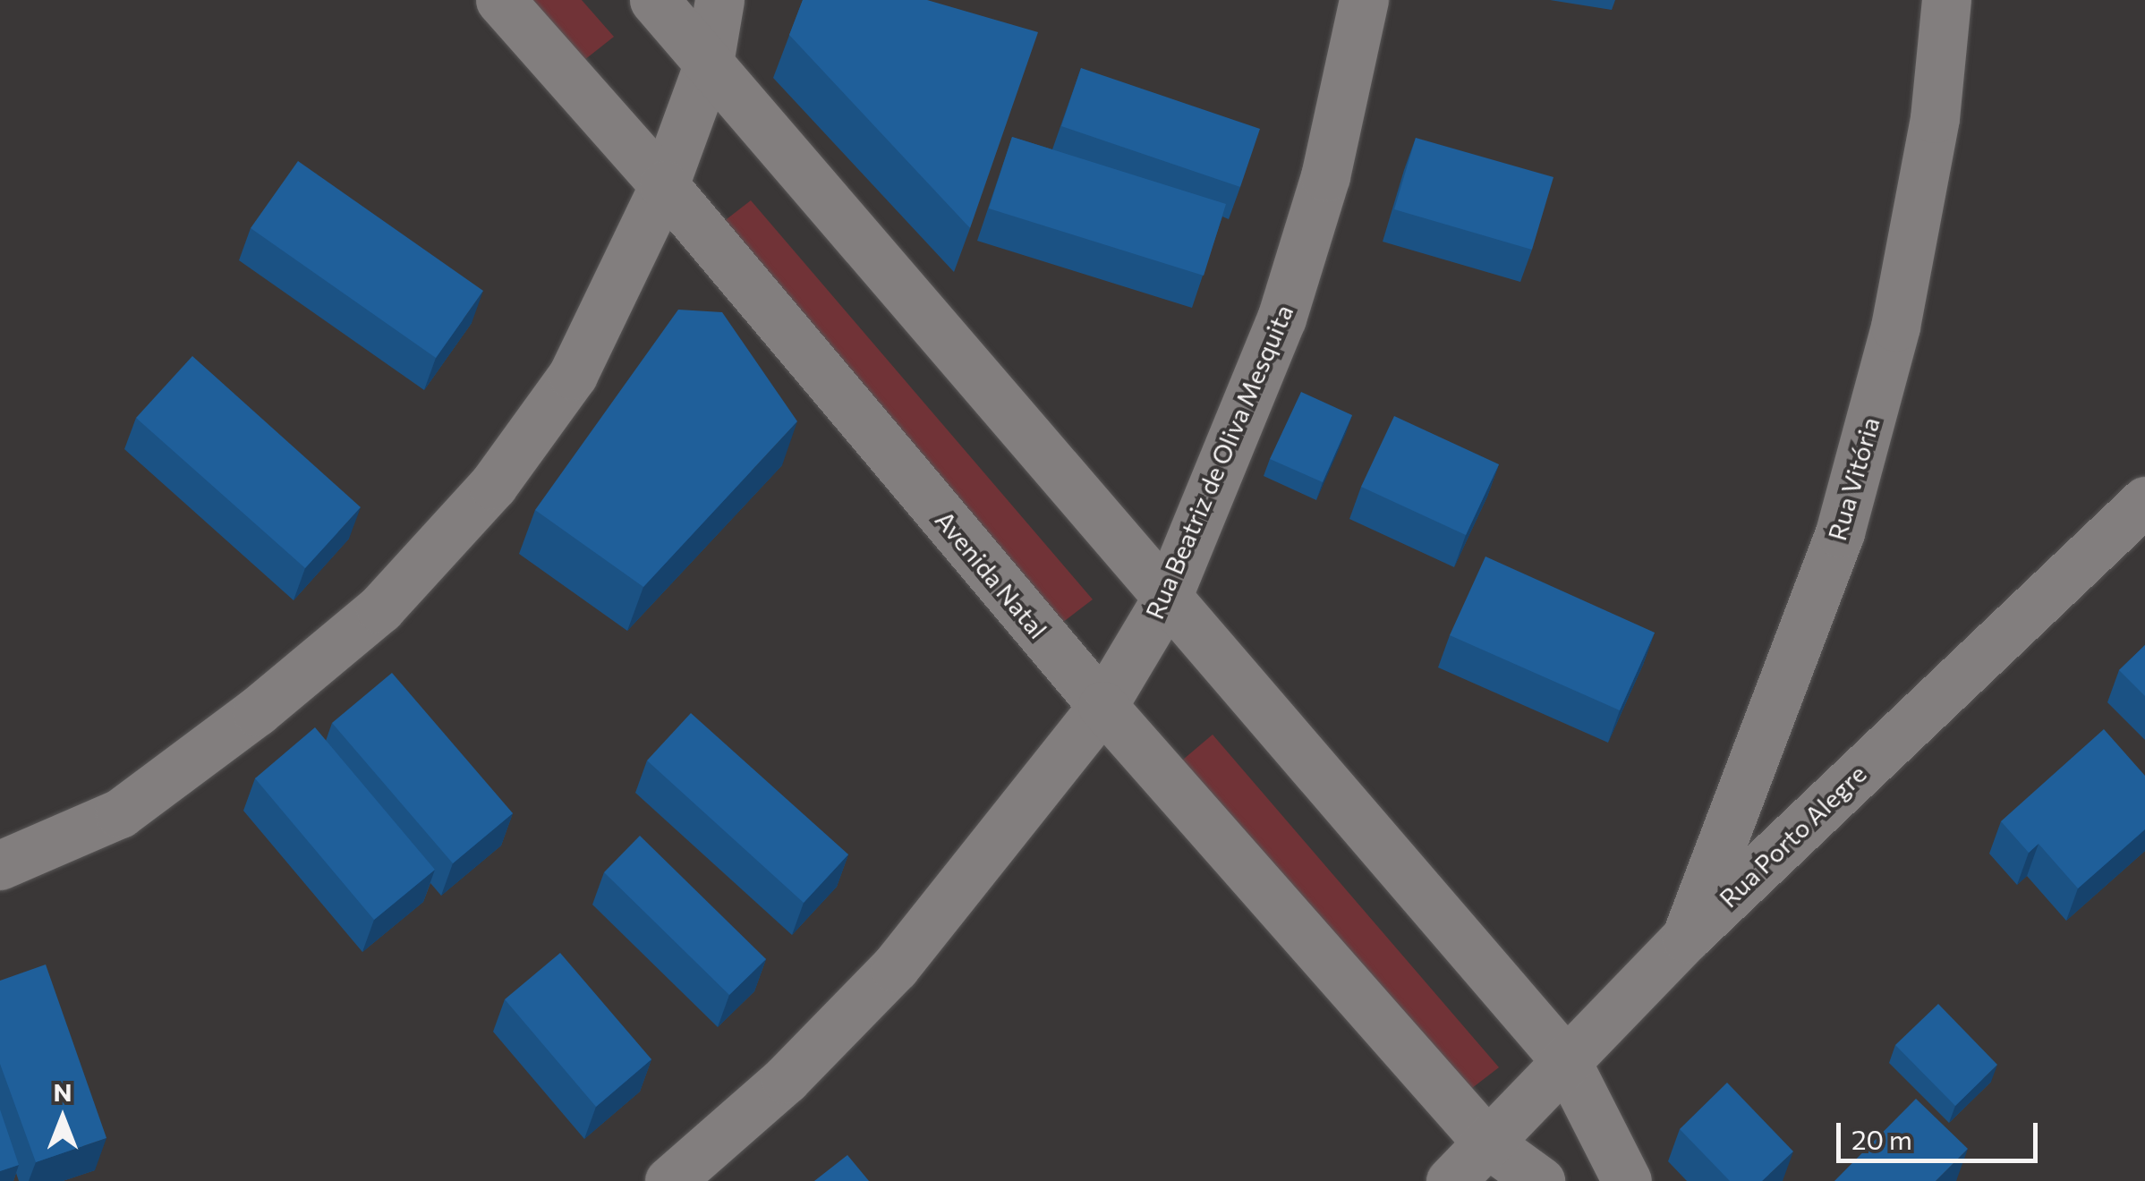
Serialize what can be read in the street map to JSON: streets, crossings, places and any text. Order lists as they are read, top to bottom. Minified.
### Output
{"streets":{"street":["Rua Beatriz de Oliva Mesquita","Rua Vitória","Avenida Natal","Rua Porto Alegre"]},"crossings":[["Rua Beatriz de Oliva Mesquita","Avenida Natal"],["Rua Vitória","Rua Porto Alegre"],["Avenida Natal","Rua Porto Alegre"]],"scale_bar":"20 m","north":"top"}
